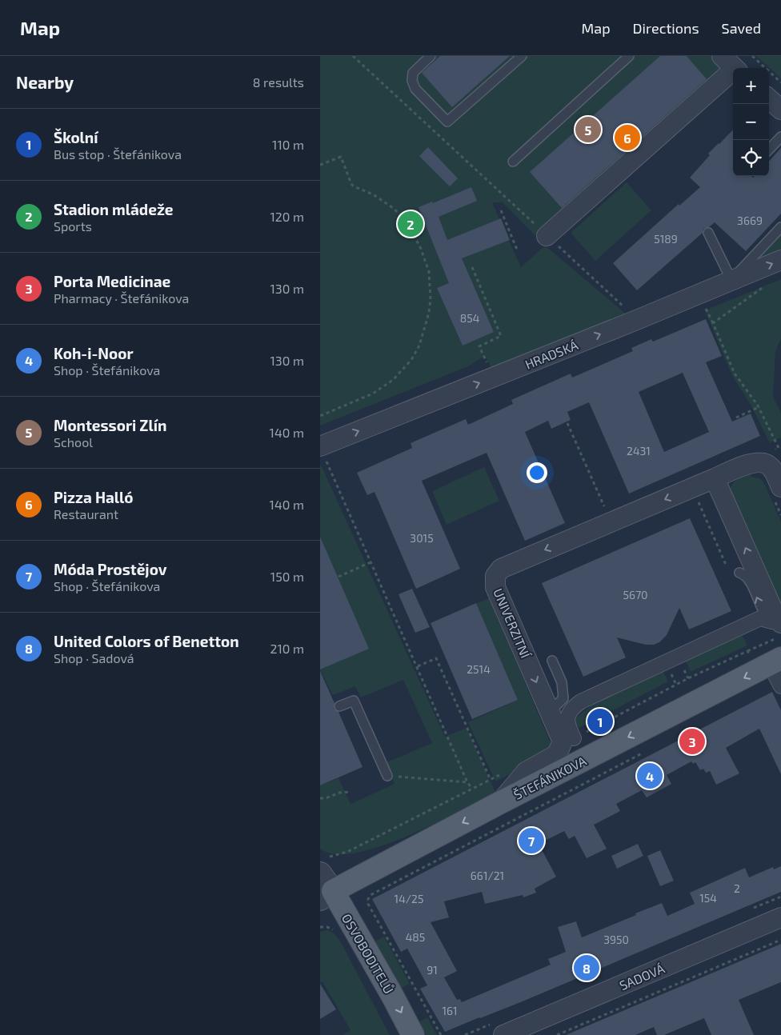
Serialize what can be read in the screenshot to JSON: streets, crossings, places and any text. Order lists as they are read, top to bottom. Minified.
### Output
{"streets":{"main road":["ŠTEFÁNIKOVA","OSVOBODITELŮ"],"street":["HRADSKÁ","UNIVERZITNÍ","SADOVÁ"]},"crossings":[["UNIVERZITNÍ","ŠTEFÁNIKOVA"],["ŠTEFÁNIKOVA","OSVOBODITELŮ"]],"one_way":["HRADSKÁ","ŠTEFÁNIKOVA","OSVOBODITELŮ"],"house_numbers":["3669","5189","854","2431","3015","5670","2514","661/21","2","154","14/25","485","3950","91","161"],"page":{"header":"Map","nav":["Map","Directions","Saved"],"heading":["Nearby","8 results"],"map_buttons":["+","−"],"list":[{"mark":"1","name":"Školní","note":"Bus stop · Štefánikova","value":"110 m"},{"mark":"2","name":"Stadion mládeže","note":"Sports","value":"120 m"},{"mark":"3","name":"Porta Medicinae","note":"Pharmacy · Štefánikova","value":"130 m"},{"mark":"4","name":"Koh-i-Noor","note":"Shop · Štefánikova","value":"130 m"},{"mark":"5","name":"Montessori Zlín","note":"School","value":"140 m"},{"mark":"6","name":"Pizza Halló","note":"Restaurant","value":"140 m"},{"mark":"7","name":"Móda Prostějov","note":"Shop · Štefánikova","value":"150 m"},{"mark":"8","name":"United Colors of Benetton","note":"Shop · Sadová","value":"210 m"}],"pins":["5","6","2","1","3","4","7","8"]}}
